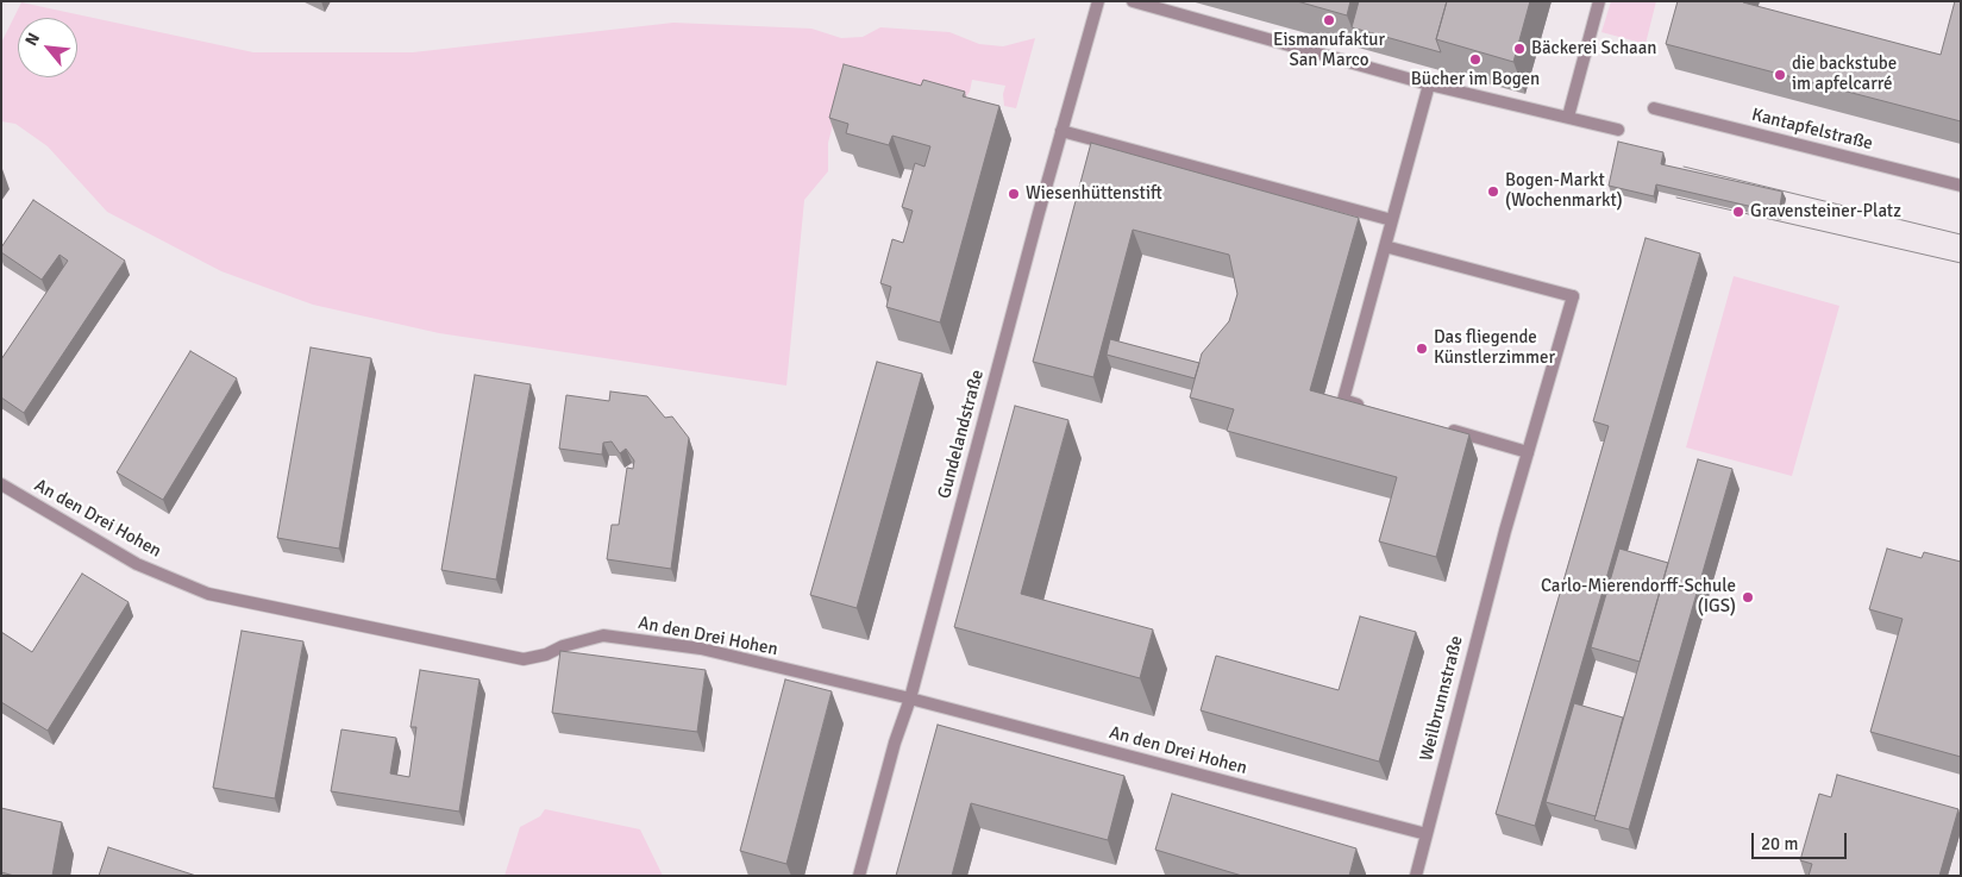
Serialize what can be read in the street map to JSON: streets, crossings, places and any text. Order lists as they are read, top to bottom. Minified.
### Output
{"streets":{"street":["Kantapfelstraße","Gundelandstraße","An den Drei Hohen","Weilbrunnstraße"]},"crossings":[["Gundelandstraße","An den Drei Hohen"],["An den Drei Hohen","Weilbrunnstraße"]],"places":["Eismanufaktur San Marco","Bäckerei Schaan","Bücher im Bogen","die backstube im apfelcarré","Bogen-Markt (Wochenmarkt)","Wiesenhüttenstift","Gravensteiner-Platz","Das fliegende Künstlerzimmer","Carlo-Mierendorff-Schule (IGS)"],"scale_bar":"20 m","north":"top left"}
